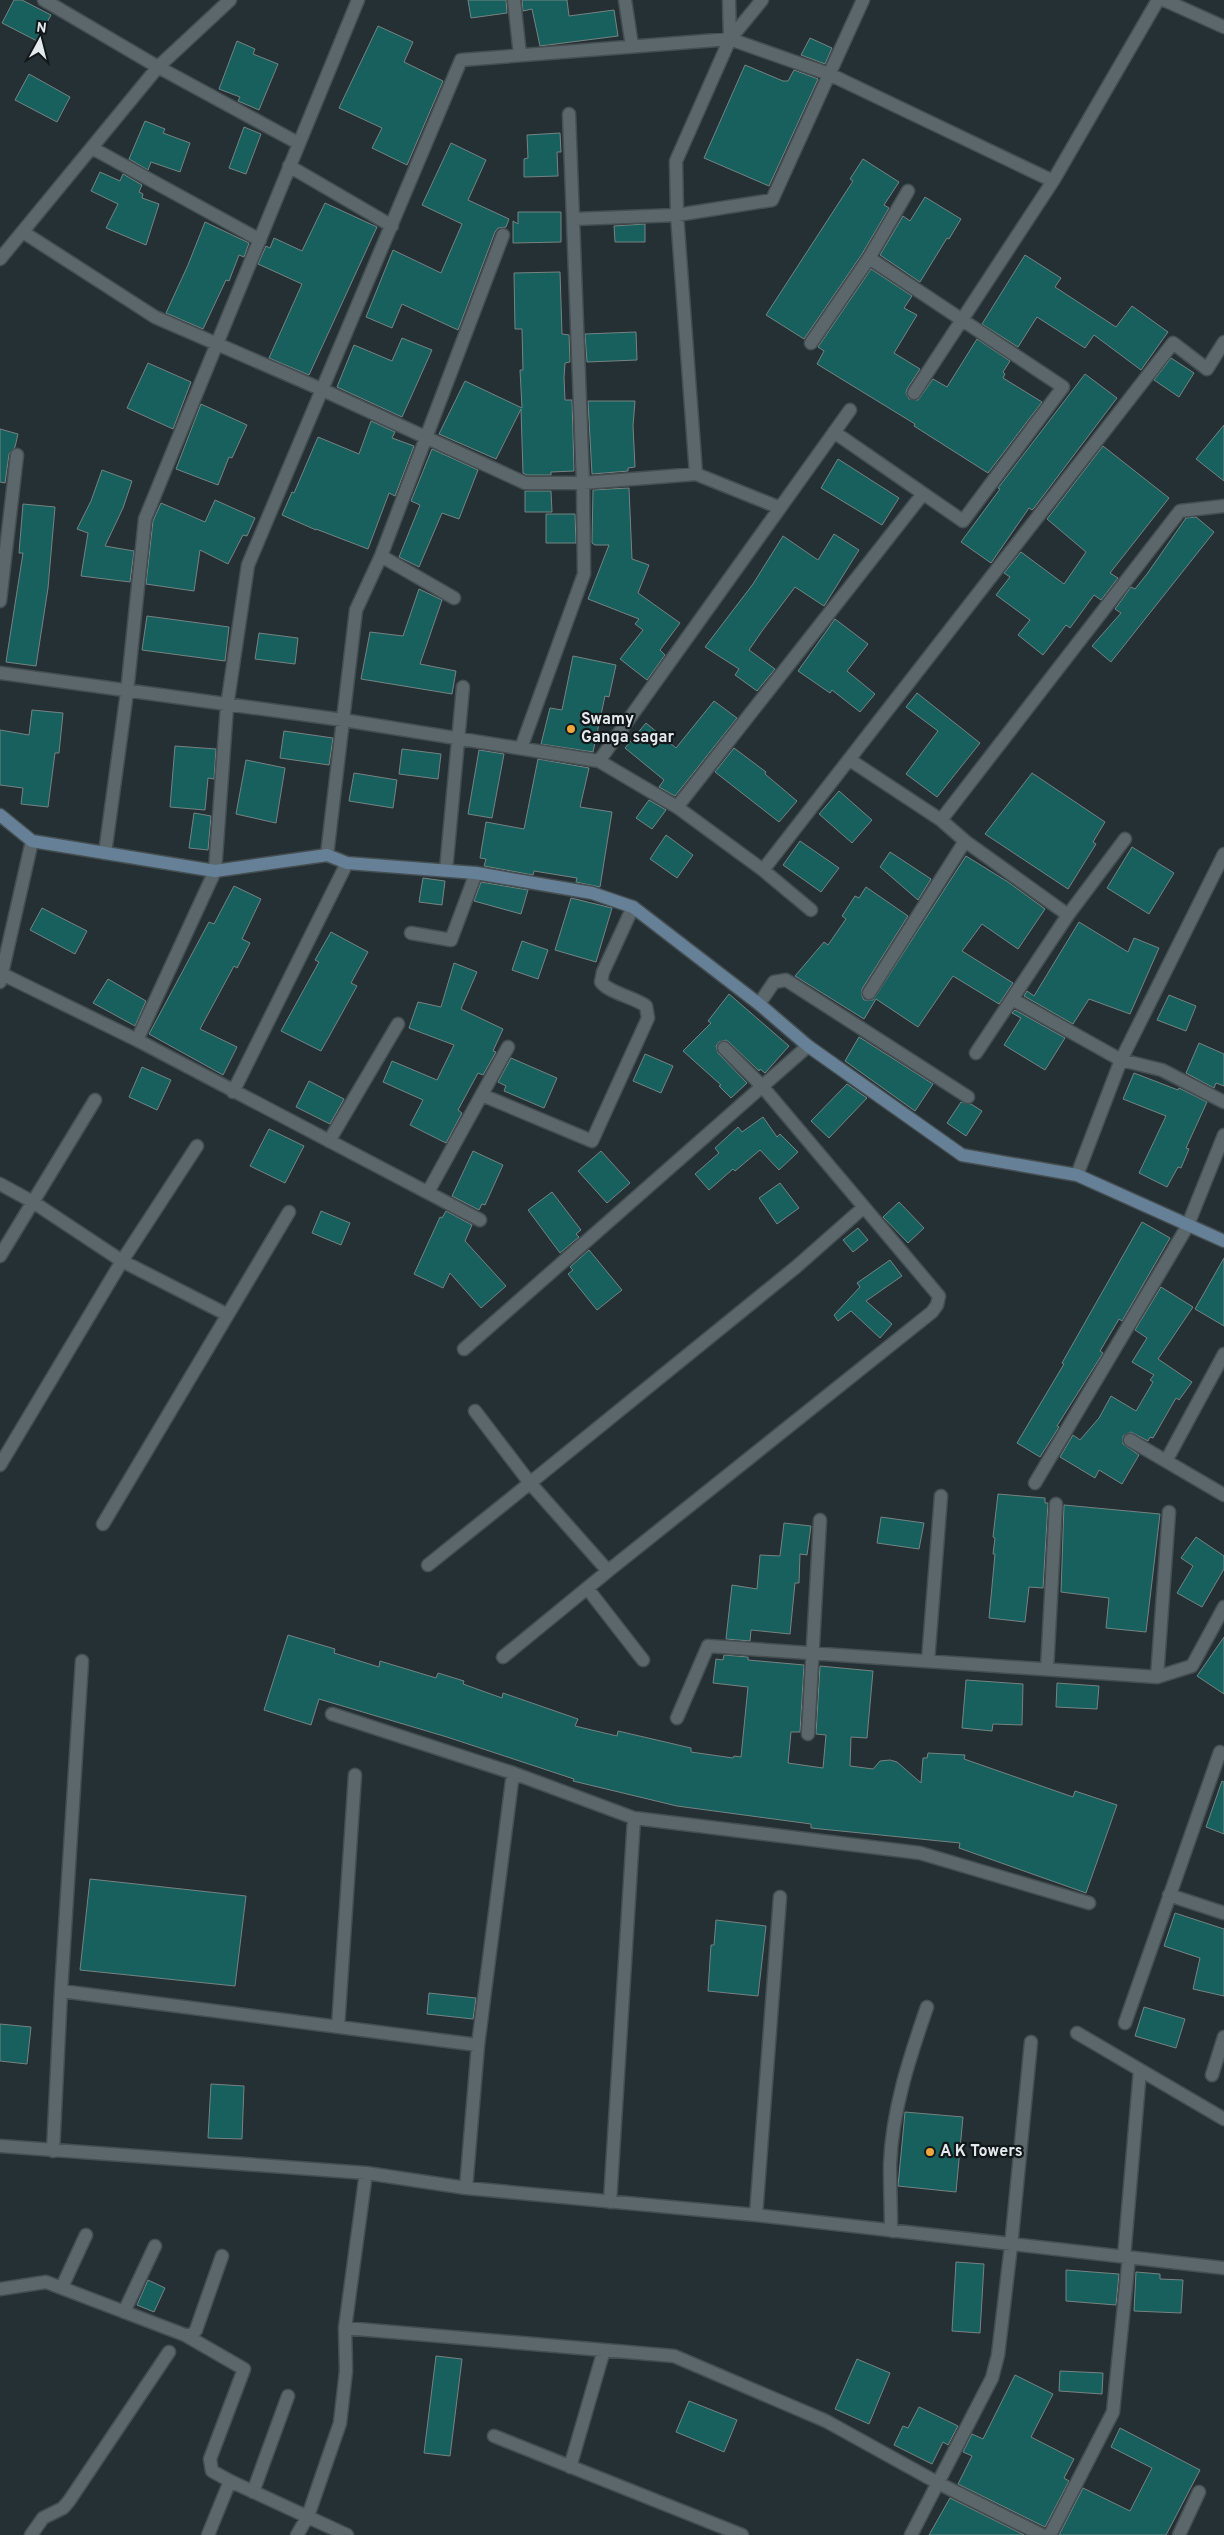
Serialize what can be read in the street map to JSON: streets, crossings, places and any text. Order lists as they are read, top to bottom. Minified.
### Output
{"places":["Swamy Ganga sagar","A K Towers"],"north":"top"}
